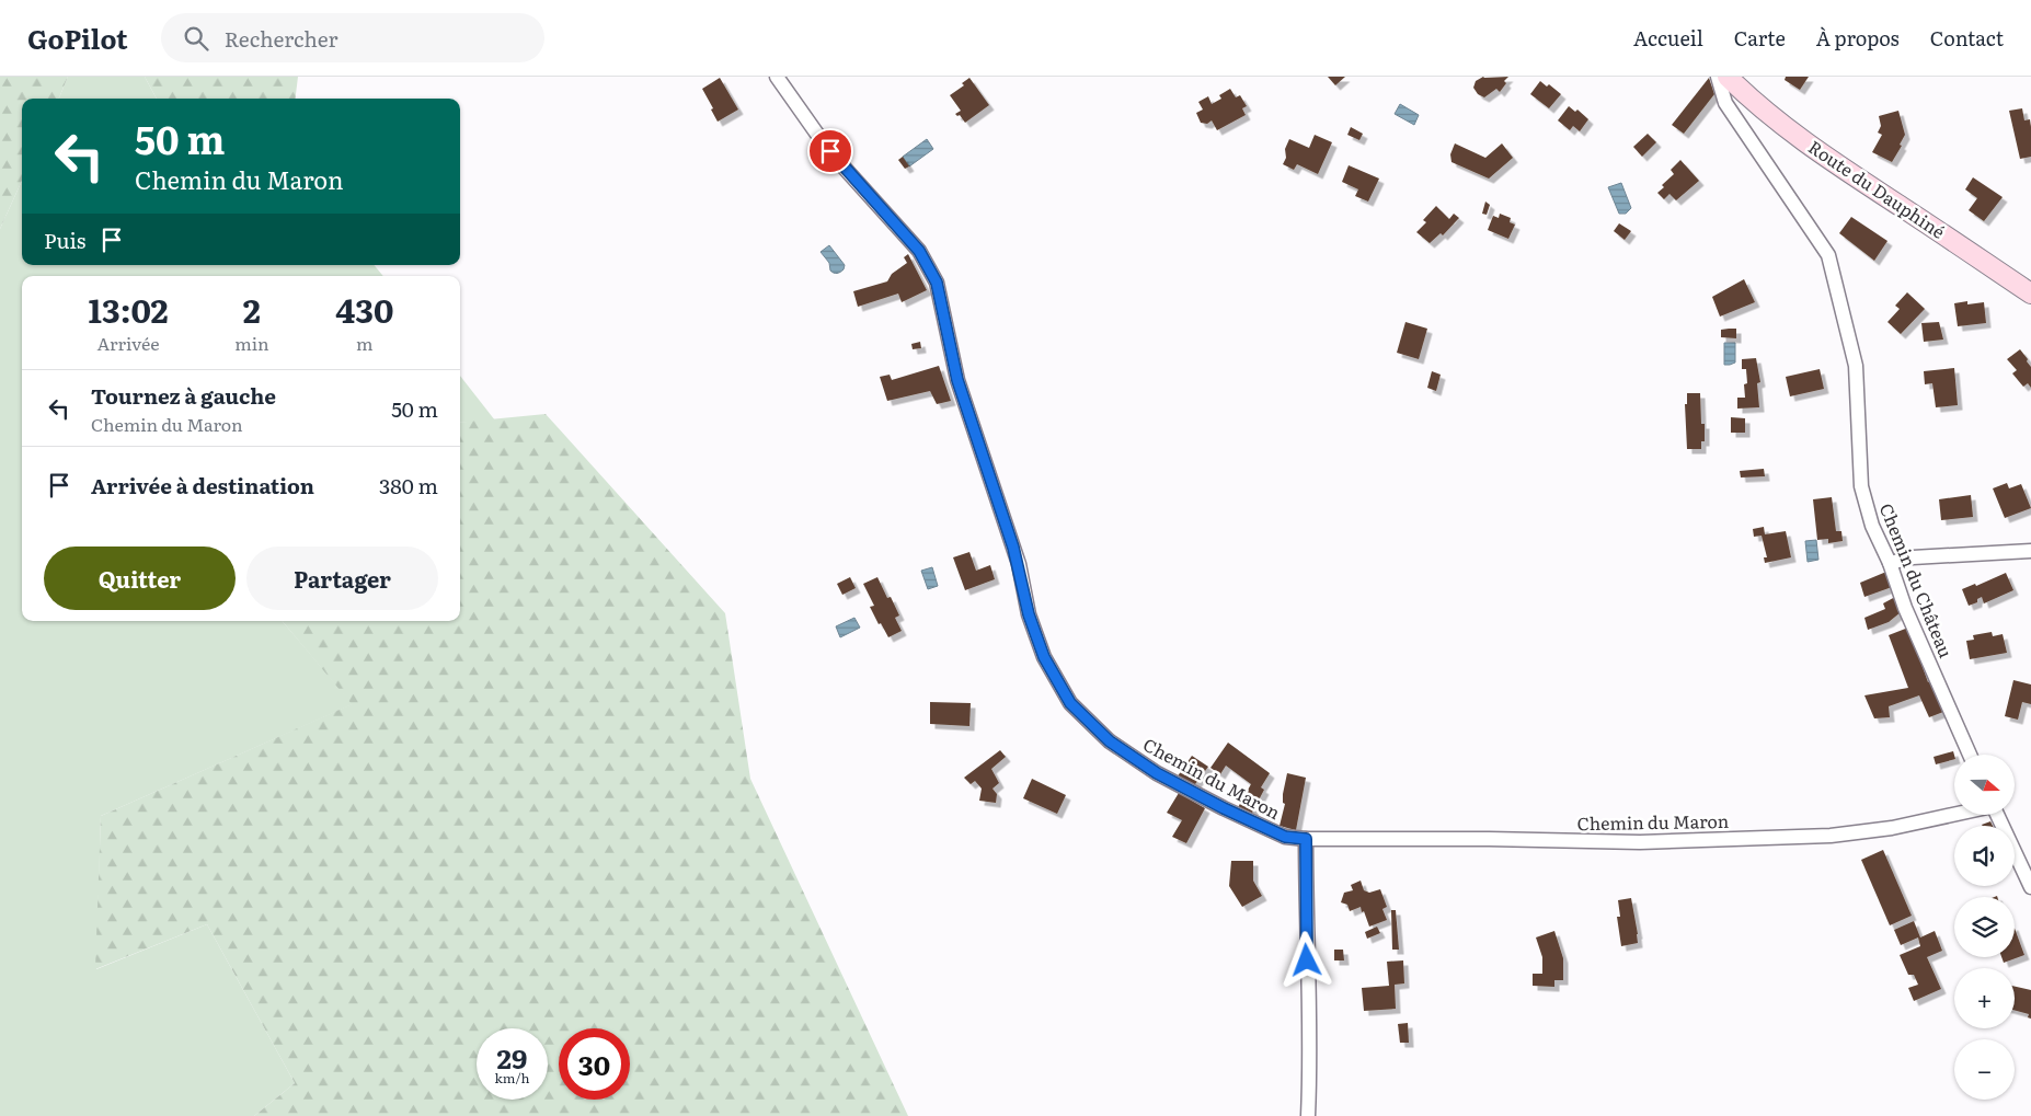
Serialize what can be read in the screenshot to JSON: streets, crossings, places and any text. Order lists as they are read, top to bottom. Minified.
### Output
{"streets":{"street":["Route du Dauphiné","Chemin du Château","Chemin du Maron"]},"north":"right","page":{"header":"GoPilot","search":"Rechercher","nav":["Accueil","Carte","À propos","Contact"],"turn":["50 m","Chemin du Maron"],"then":"Puis","eta":["13:02","Arrivée","2","min","430","m"],"list":[{"name":"Tournez à gauche","note":"Chemin du Maron","value":"50 m"},{"name":"Arrivée à destination","value":"380 m"}],"buttons":["Quitter","Partager"],"map_buttons":["+","−"],"speed":"29 km/h","limit":"30"}}
